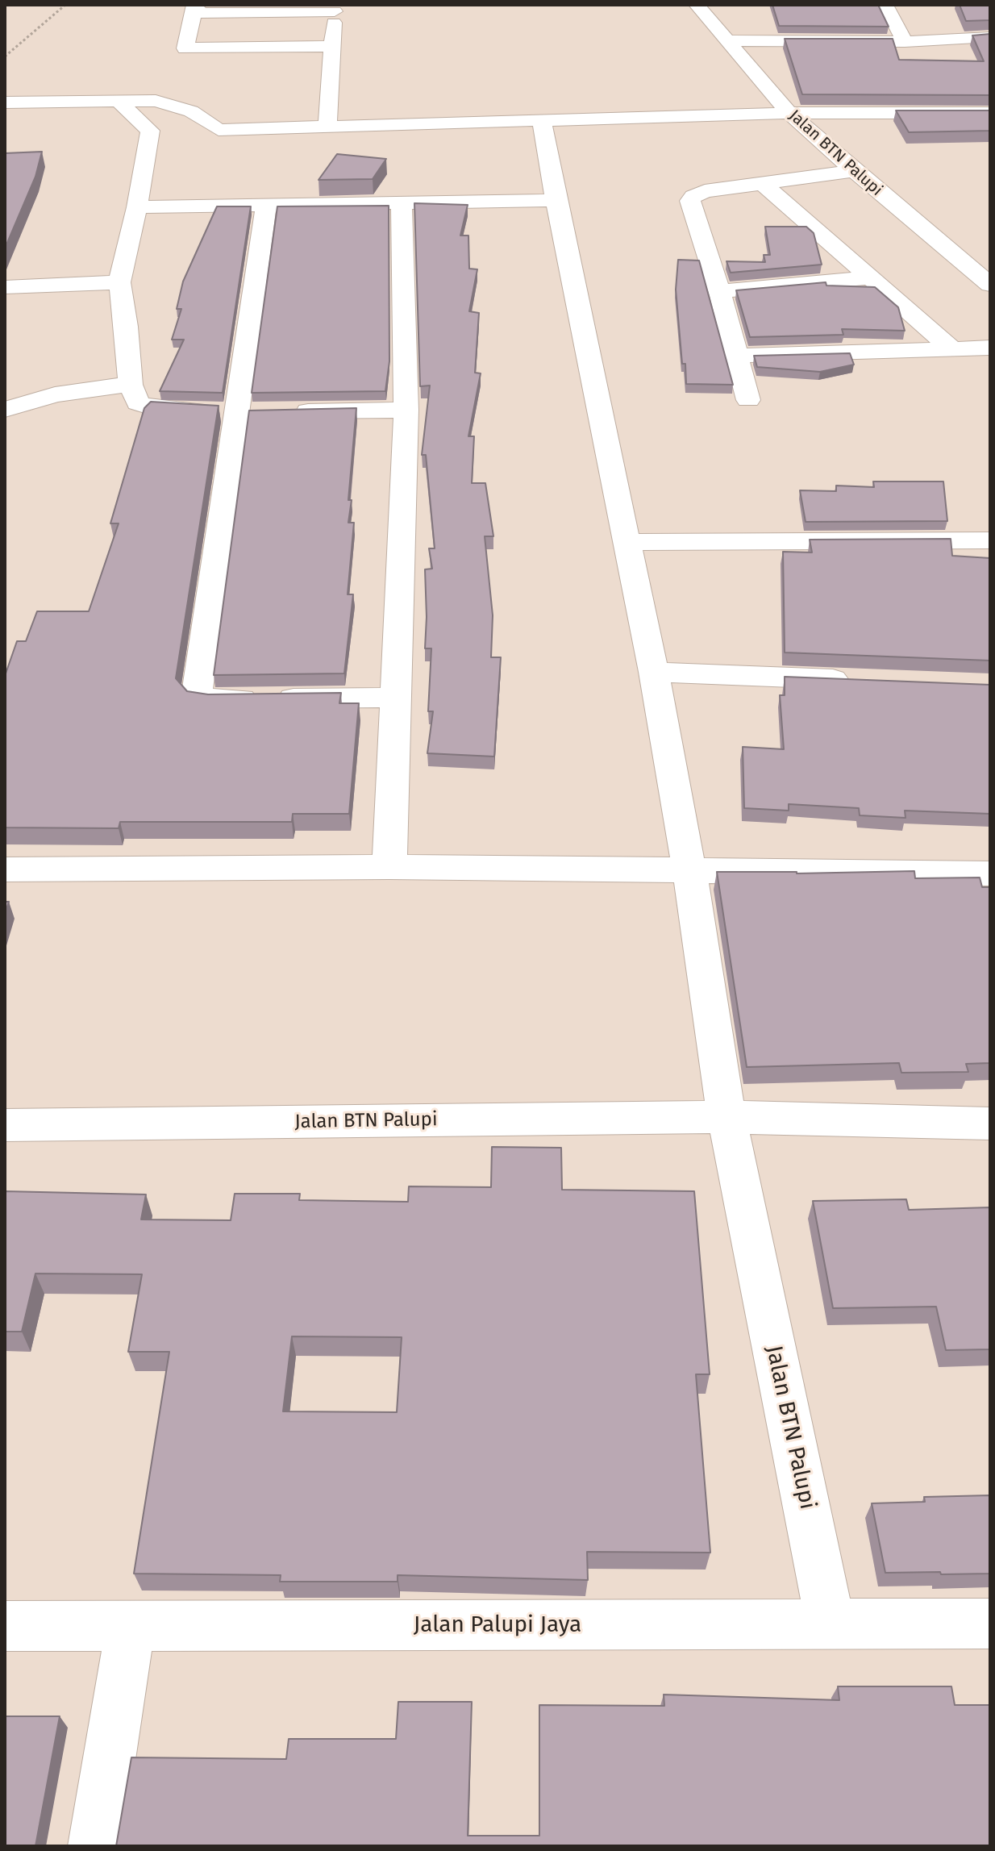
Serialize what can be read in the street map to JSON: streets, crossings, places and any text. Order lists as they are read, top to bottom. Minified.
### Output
{"streets":{"street":["Jalan BTN Palupi","Jalan Palupi Jaya"]},"crossings":[["Jalan BTN Palupi","Jalan Palupi Jaya"]]}
